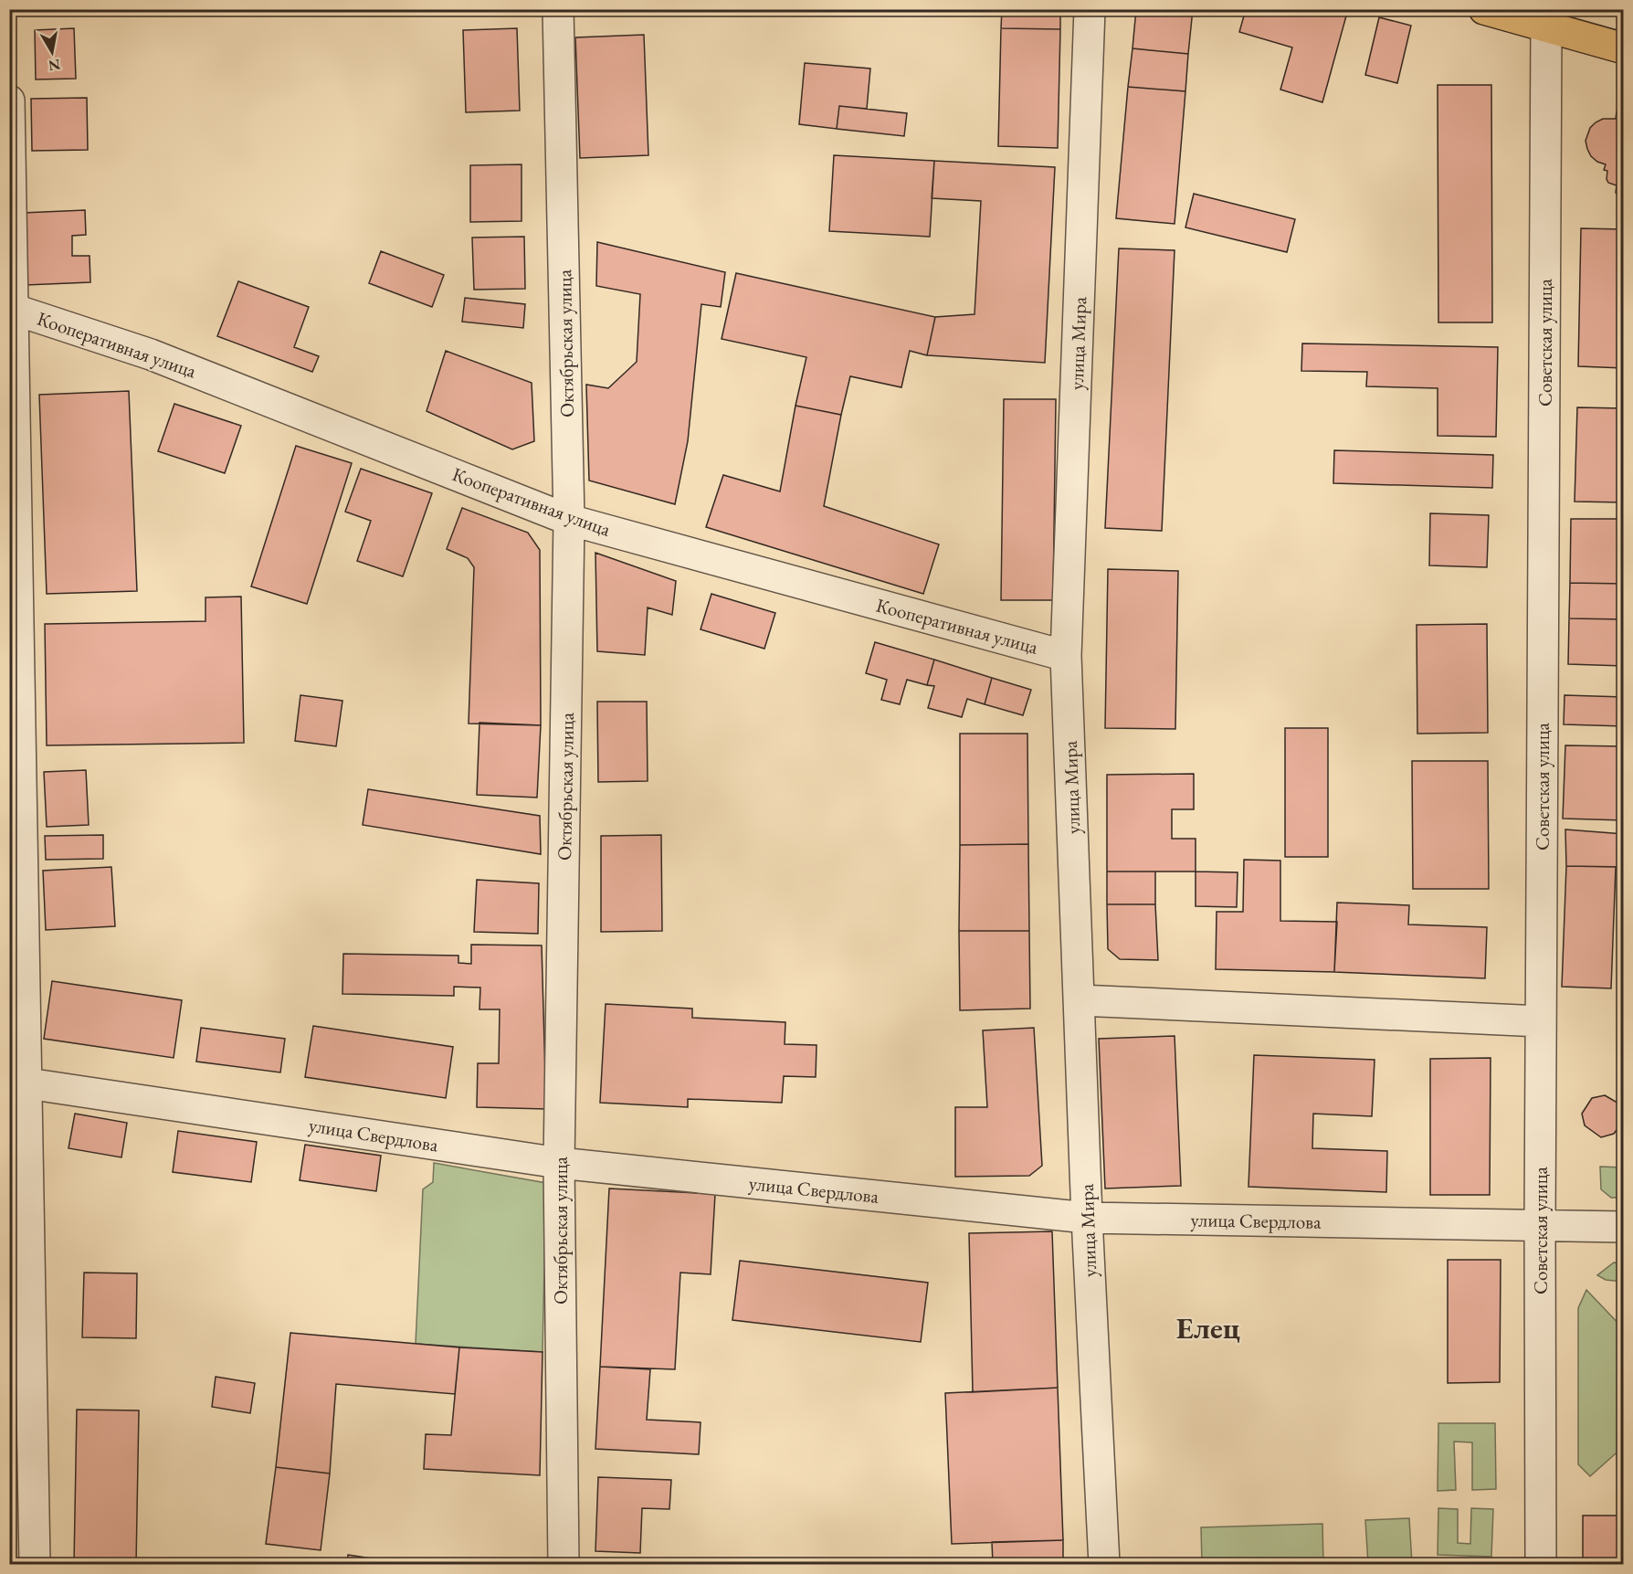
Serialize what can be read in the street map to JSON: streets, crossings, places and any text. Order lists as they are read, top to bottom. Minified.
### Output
{"streets":{"street":["Советская улица","Октябрьская улица","улица Мира","Кооперативная улица","улица Свердлова"]},"crossings":[["Советская улица","улица Свердлова"],["Октябрьская улица","Кооперативная улица"],["Октябрьская улица","улица Свердлова"],["улица Мира","Кооперативная улица"],["улица Мира","улица Свердлова"]],"districts":["Елец"],"north":"bottom"}
